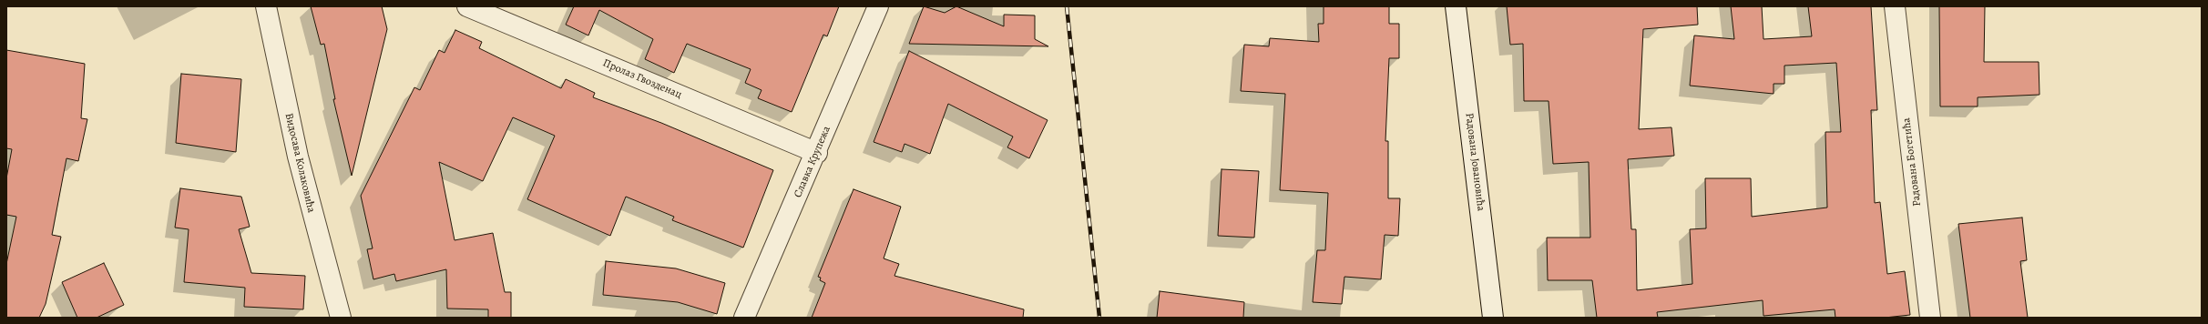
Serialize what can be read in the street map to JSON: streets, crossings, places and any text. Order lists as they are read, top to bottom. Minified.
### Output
{"streets":{"street":["Пролаз Гвозденац","Славка Крупежа","Радована Јовановића","Радована Богетића","Видосава Колаковића"]},"crossings":[["Пролаз Гвозденац","Славка Крупежа"]]}
